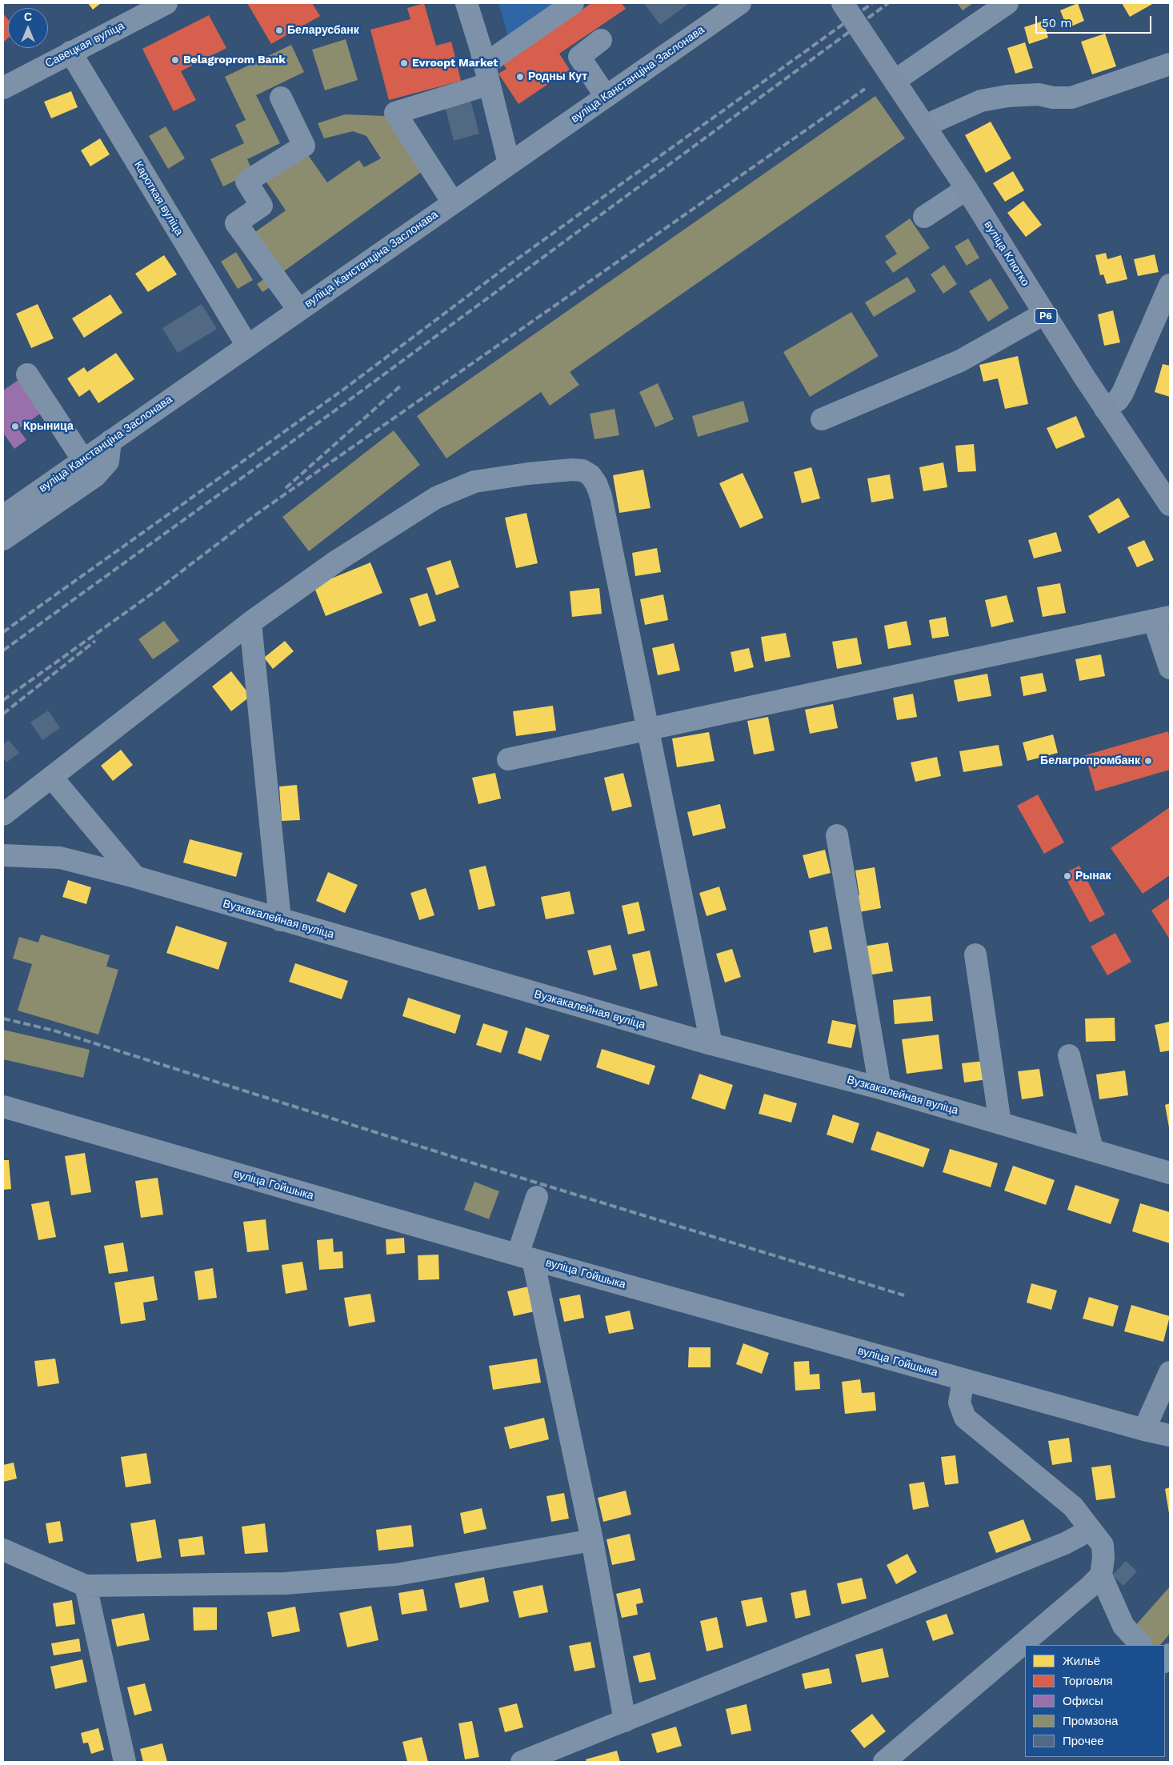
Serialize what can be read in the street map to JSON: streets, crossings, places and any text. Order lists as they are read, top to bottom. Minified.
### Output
{"streets":{"main road":["вуліца Клютко","Р6"],"street":["Савецкая вуліца","вуліца Канстанціна Заслонава","Кароткая вуліца","Вузкакалейная вуліца","вуліца Гойшыка"]},"crossings":[["Савецкая вуліца","Кароткая вуліца"],["вуліца Канстанціна Заслонава","Кароткая вуліца"]],"places":["Беларусбанк","Belagroprom Bank","Evroopt Market","Родны Кут","Крыница","Белагропромбанк","Рынак"],"legend":["Жильё","Торговля","Офисы","Промзона","Прочее"],"scale_bar":"50 m","north":"top"}
